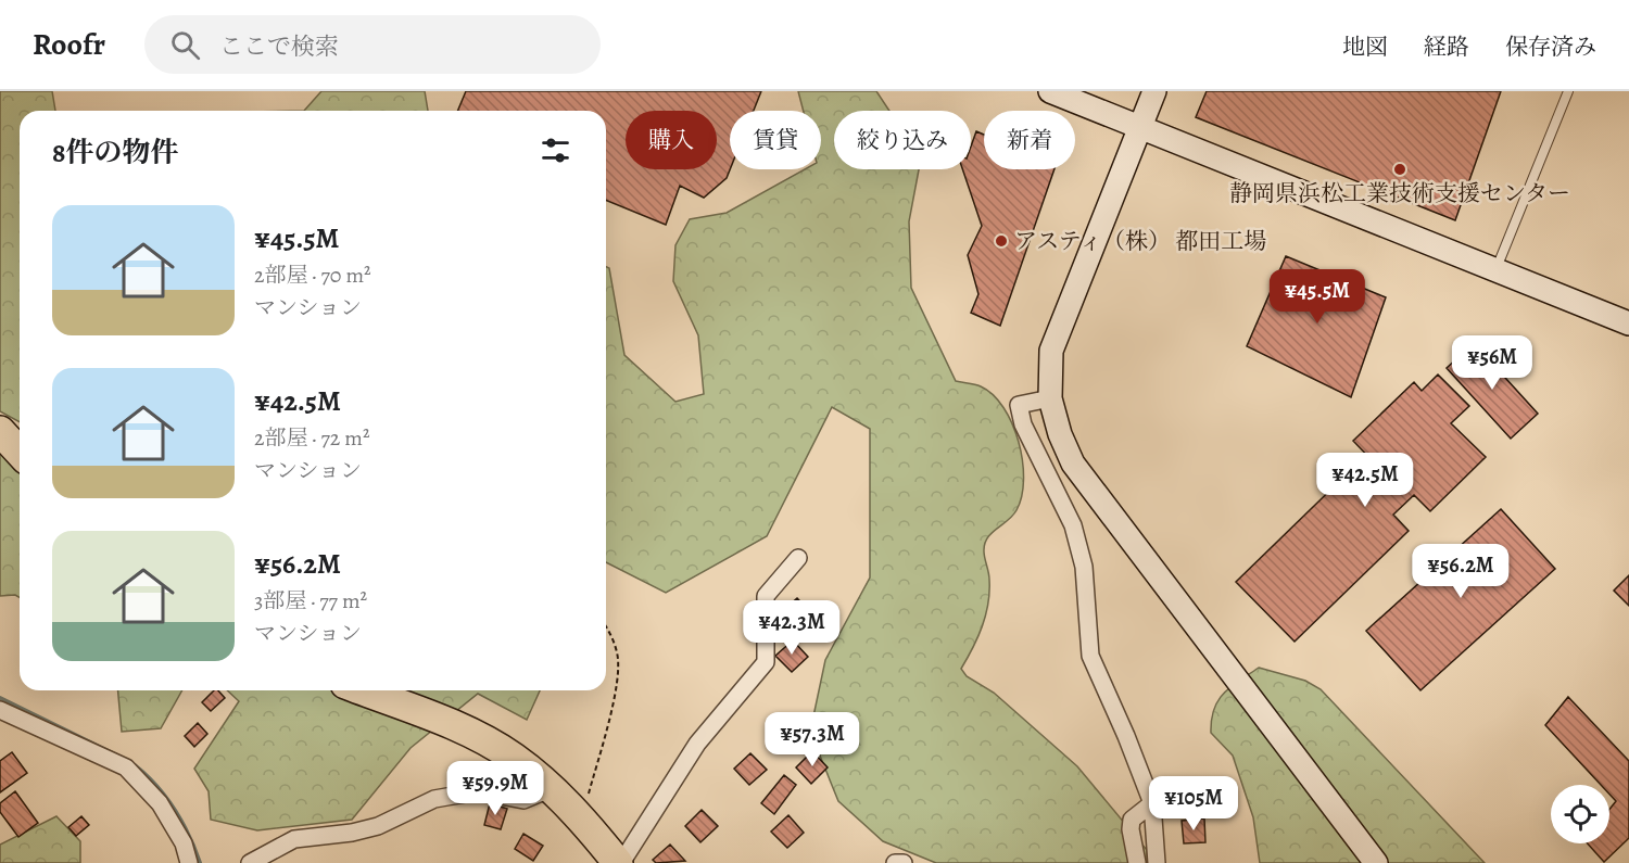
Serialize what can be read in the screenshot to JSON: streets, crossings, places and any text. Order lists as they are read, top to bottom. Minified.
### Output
{"places":["静岡県浜松工業技術支援センター","アスティ（株） 都田工場"],"page":{"header":"Roofr","search":"ここで検索","nav":["地図","経路","保存済み"],"chip":["購入","賃貸","絞り込み","新着"],"heading":"8件の物件","list":[{"name":"¥45.5M","note":"2部屋 · 70 m² · マンション"},{"name":"¥42.5M","note":"2部屋 · 72 m² · マンション"},{"name":"¥56.2M","note":"3部屋 · 77 m² · マンション"}],"price":["¥45.5M","¥56M","¥42.5M","¥56.2M","¥42.3M","¥57.3M","¥59.9M","¥105M"]}}
